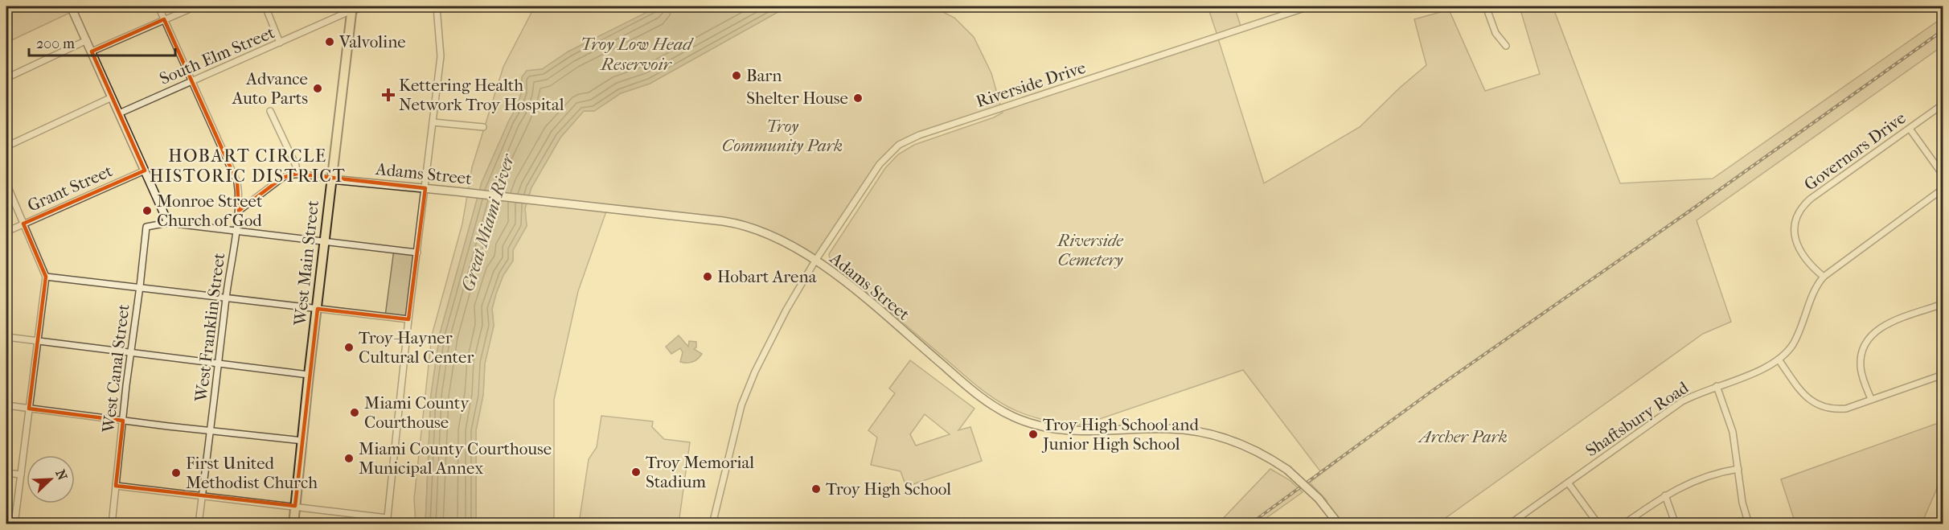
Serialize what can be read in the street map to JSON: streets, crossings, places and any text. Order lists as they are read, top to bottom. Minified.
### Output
{"streets":{"main road":["West Main Street"],"street":["South Elm Street","Riverside Drive","Governors Drive","Adams Street","Grant Street","West Franklin Street","West Canal Street","Shaftsbury Road"]},"crossings":[["South Elm Street","West Main Street"],["South Elm Street","West Franklin Street"],["Riverside Drive","Adams Street"],["Governors Drive","Shaftsbury Road"],["Adams Street","West Main Street"]],"districts":["HOBART CIRCLE HISTORIC DISTRICT"],"water":["Troy Low Head Reservoir","Great Miami River"],"parks":["Troy Community Park","Riverside Cemetery","Archer Park"],"places":{"other":["Valvoline","Barn","Advance Auto Parts","Shelter House","Monroe Street Church of God","Hobart Arena","Troy-Hayner Cultural Center","Miami County Courthouse","Troy High School and Junior High School","Miami County Courthouse Municipal Annex","Troy Memorial Stadium","First United Methodist Church","Troy High School"],"health":["Kettering Health Network Troy Hospital"]},"scale_bar":"200 m","north":"top right"}
